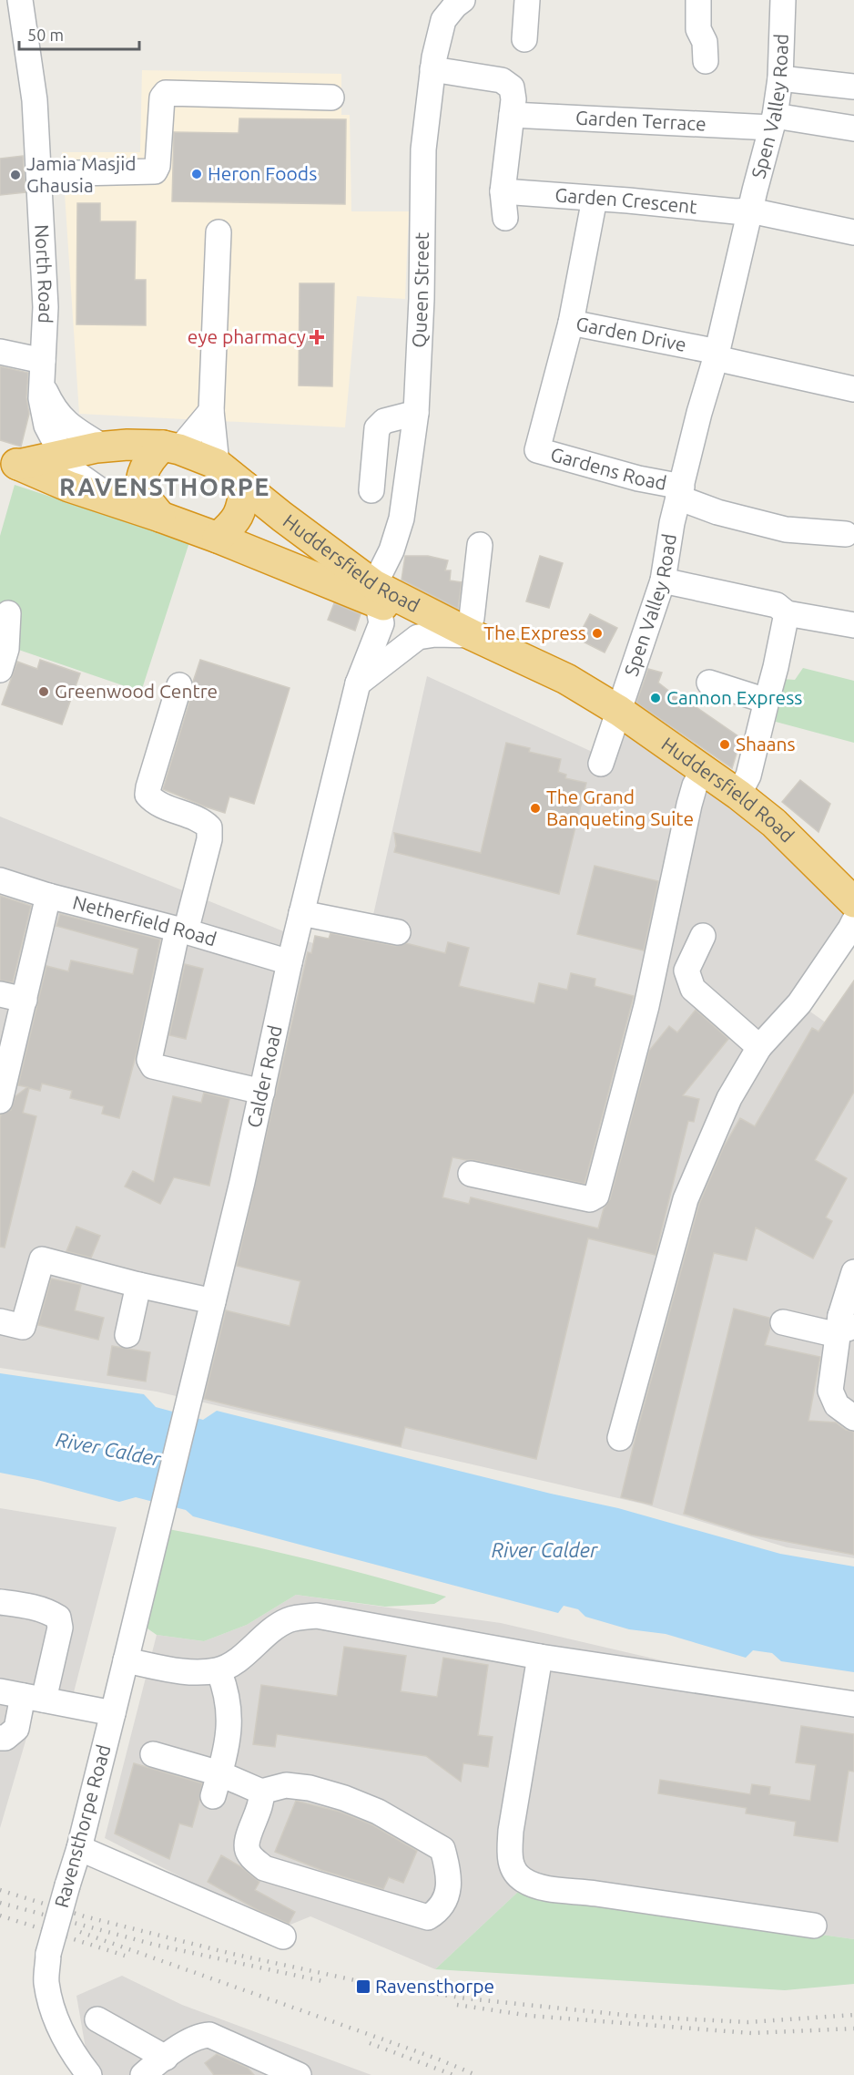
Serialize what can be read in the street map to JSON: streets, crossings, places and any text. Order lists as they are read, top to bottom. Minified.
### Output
{"streets":{"highway":["Huddersfield Road"],"street":["Spen Valley Road","Garden Terrace","Garden Crescent","North Road","Queen Street","Garden Drive","Gardens Road","Netherfield Road","Calder Road","Ravensthorpe Road"]},"crossings":[["Spen Valley Road","Garden Terrace"],["Spen Valley Road","Garden Crescent"],["Spen Valley Road","Garden Drive"],["Spen Valley Road","Gardens Road"],["Spen Valley Road","Huddersfield Road"],["Garden Crescent","Garden Drive"],["North Road","Huddersfield Road"],["Queen Street","Huddersfield Road"],["Queen Street","Calder Road"],["Garden Drive","Gardens Road"],["Huddersfield Road","Calder Road"],["Netherfield Road","Calder Road"],["Calder Road","Ravensthorpe Road"]],"districts":["RAVENSTHORPE"],"water":["River Calder"],"places":{"other":["Heron Foods","Jamia Masjid Ghausia","The Express","Greenwood Centre","Cannon Express","Shaans","The Grand Banqueting Suite"],"health":["eye pharmacy"],"transit":["Ravensthorpe"]},"scale_bar":"50 m"}
